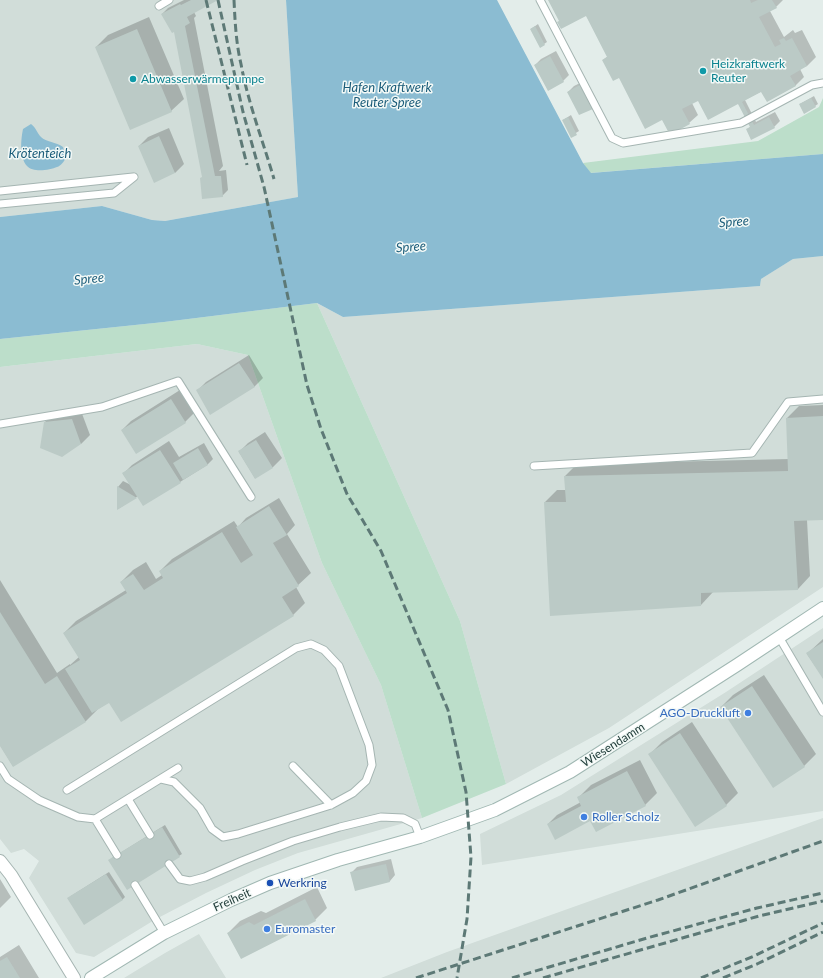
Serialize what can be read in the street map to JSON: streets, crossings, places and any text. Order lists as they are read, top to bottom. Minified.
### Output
{"streets":{"street":["Wiesendamm","Freiheit"]},"crossings":[["Wiesendamm","Freiheit"]],"water":["Hafen Kraftwerk Reuter Spree","Krötenteich","Spree"],"places":["Heizkraftwerk Reuter","Abwasserwärmepumpe","AGO-Druckluft","Roller Scholz","Werkring","Euromaster"]}
